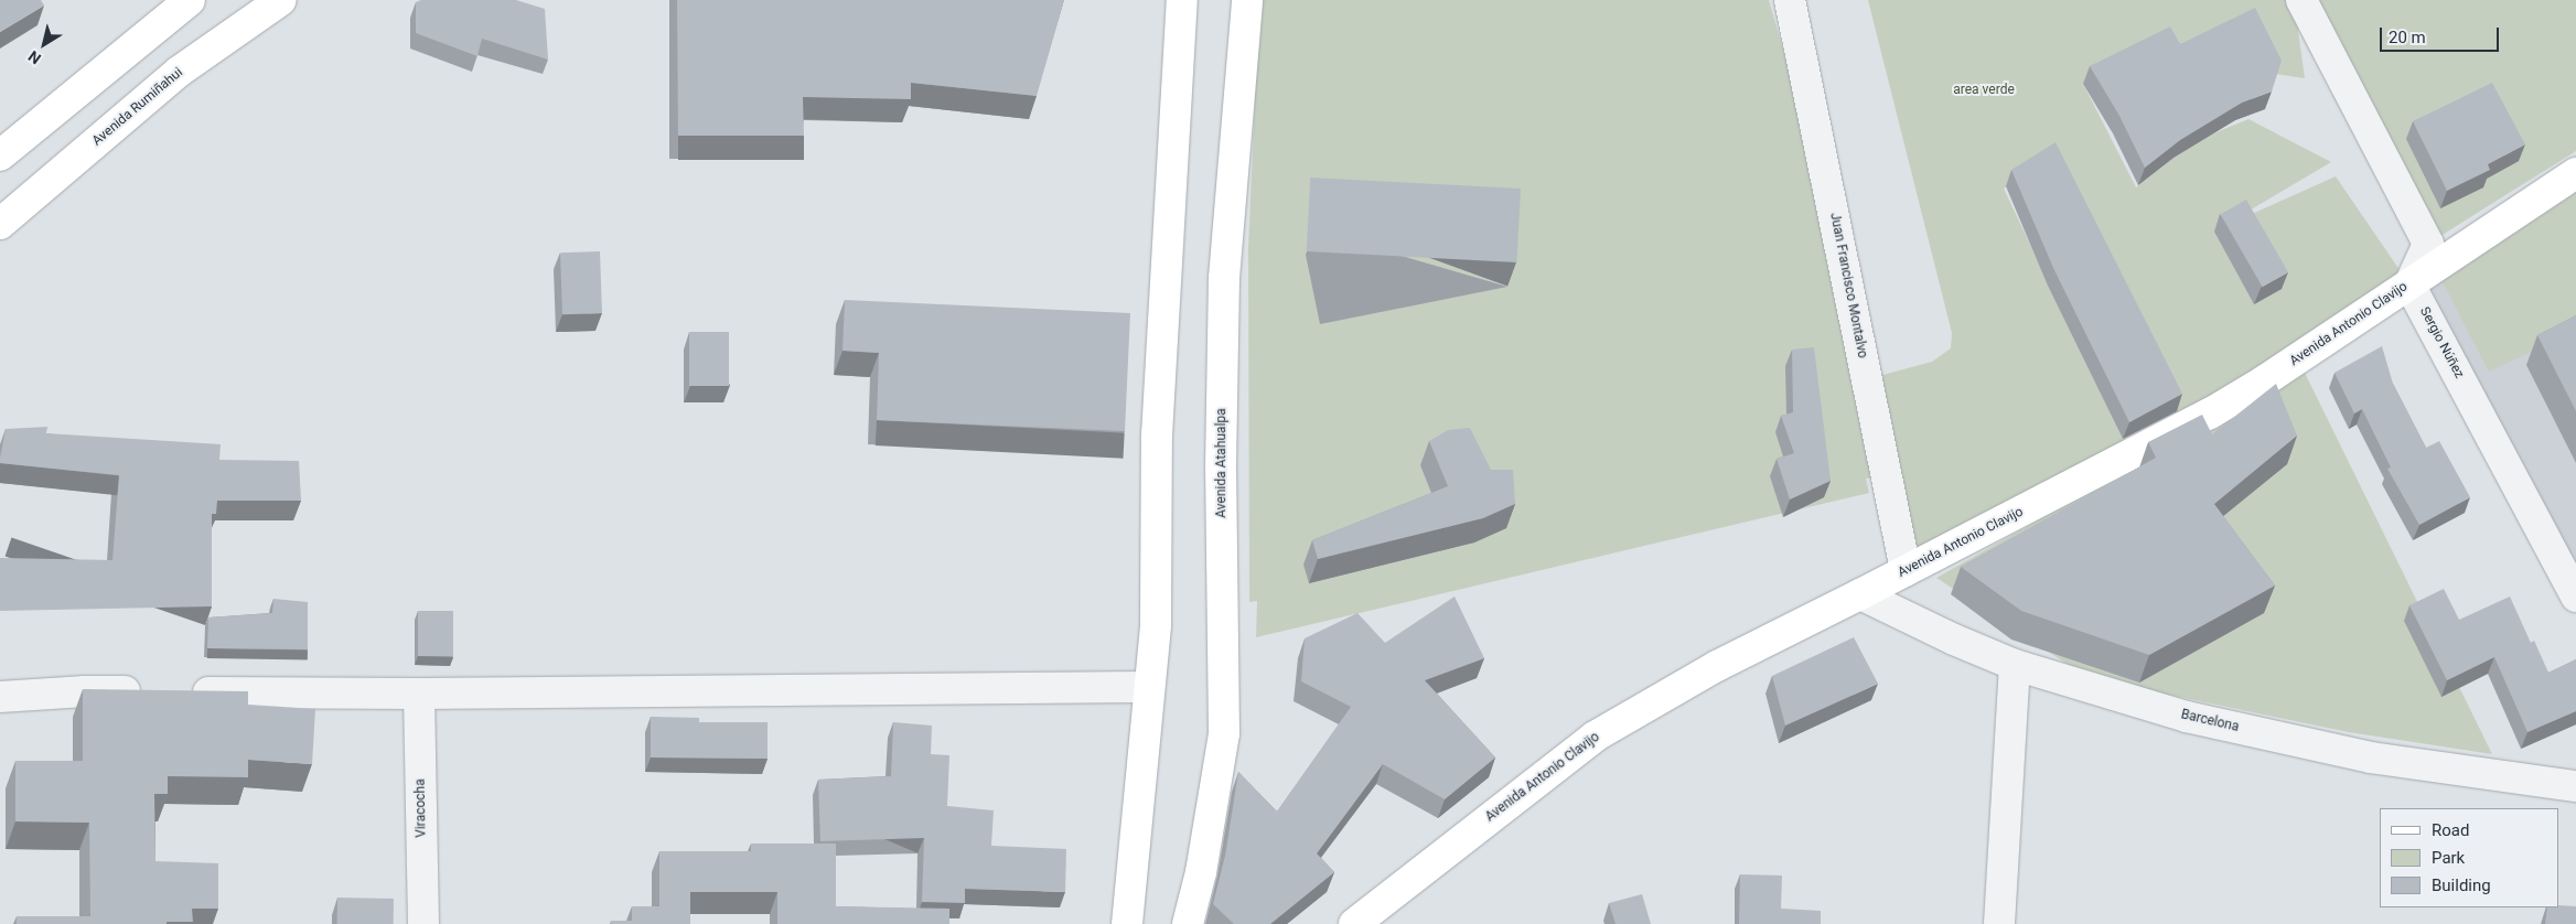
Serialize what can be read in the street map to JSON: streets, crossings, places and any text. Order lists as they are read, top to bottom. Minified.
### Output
{"streets":{"main road":["Avenida Rumiñahui","Avenida Antonio Clavijo","Avenida Atahualpa"],"street":["Juan Francisco Montalvo","Sergio Núñez","Barcelona","Viracocha"]},"crossings":[["Juan Francisco Montalvo","Avenida Antonio Clavijo"],["Avenida Antonio Clavijo","Sergio Núñez"],["Avenida Antonio Clavijo","Barcelona"]],"parks":["area verde"],"legend":["Road","Park","Building"],"scale_bar":"20 m","north":"bottom left"}
